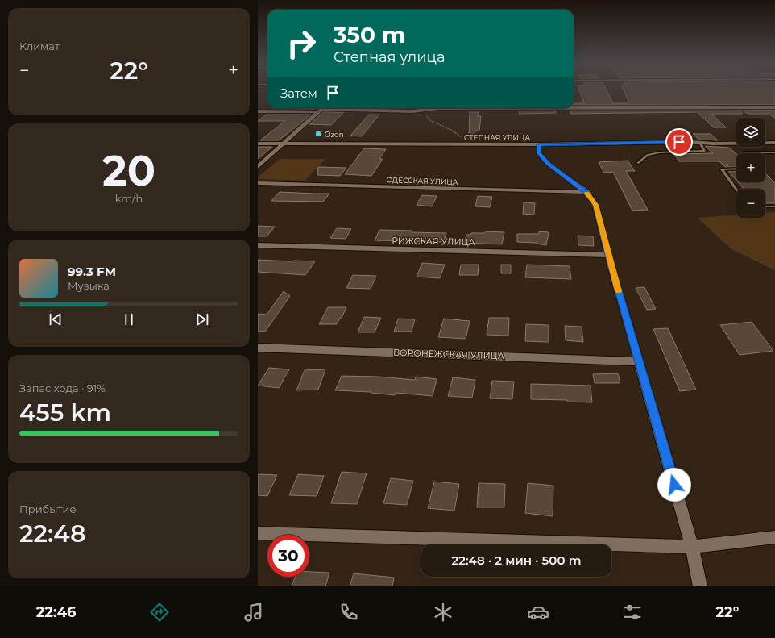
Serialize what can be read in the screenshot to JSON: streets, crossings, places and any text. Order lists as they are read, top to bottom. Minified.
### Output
{"streets":{"street":["СТЕПНАЯ УЛИЦА","ОДЕССКАЯ УЛИЦА","РИЖСКАЯ УЛИЦА","ВОРОНЕЖСКАЯ УЛИЦА"]},"places":["Ozon"],"page":{"tile":["Климат",["20","km/h"],["Запас хода · 91%","455 km"],["Прибытие","22:48"]],"turn":["350 m","Степная улица"],"heat":["−","22°","+"],"then":"Затем","map_buttons":["+","−"],"song":["99.3 FM","Музыка"],"limit":"30","trip":"22:48 · 2 мин · 500 m","tabs":["22:46","22°"]}}
